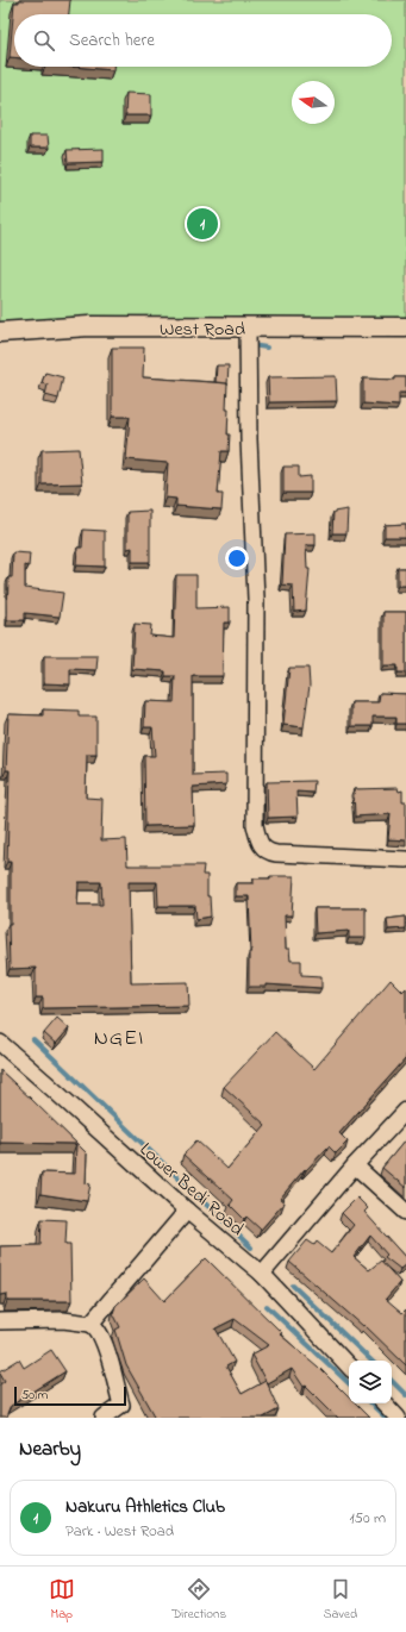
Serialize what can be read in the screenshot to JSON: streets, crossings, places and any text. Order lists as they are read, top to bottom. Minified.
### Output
{"streets":{"street":["West Road","Lower Bedi Road"]},"districts":["NGEI"],"scale_bar":"50 m","north":"left","page":{"search":"Search here","pins":"1","scale":"50 m","heading":"Nearby","list":[{"mark":"1","name":"Nakuru Athletics Club","note":"Park · West Road","value":"150 m"}],"nav":["Map","Directions","Saved"]}}
